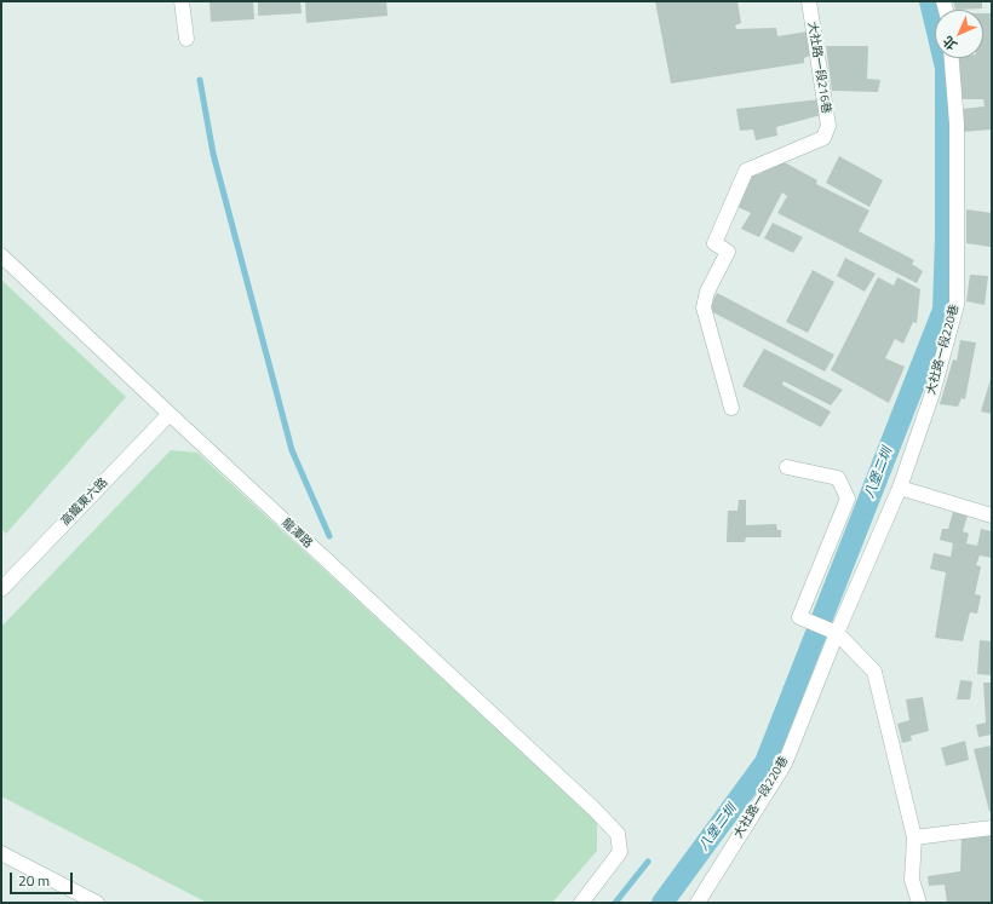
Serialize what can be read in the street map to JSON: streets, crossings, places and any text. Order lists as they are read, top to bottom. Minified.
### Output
{"streets":{"street":["大社路一段216巷","大社路一段220巷","高鐵東六路","龍潭路"]},"crossings":[["高鐵東六路","龍潭路"]],"water":["八堡二圳"],"scale_bar":"20 m","north":"bottom left"}
